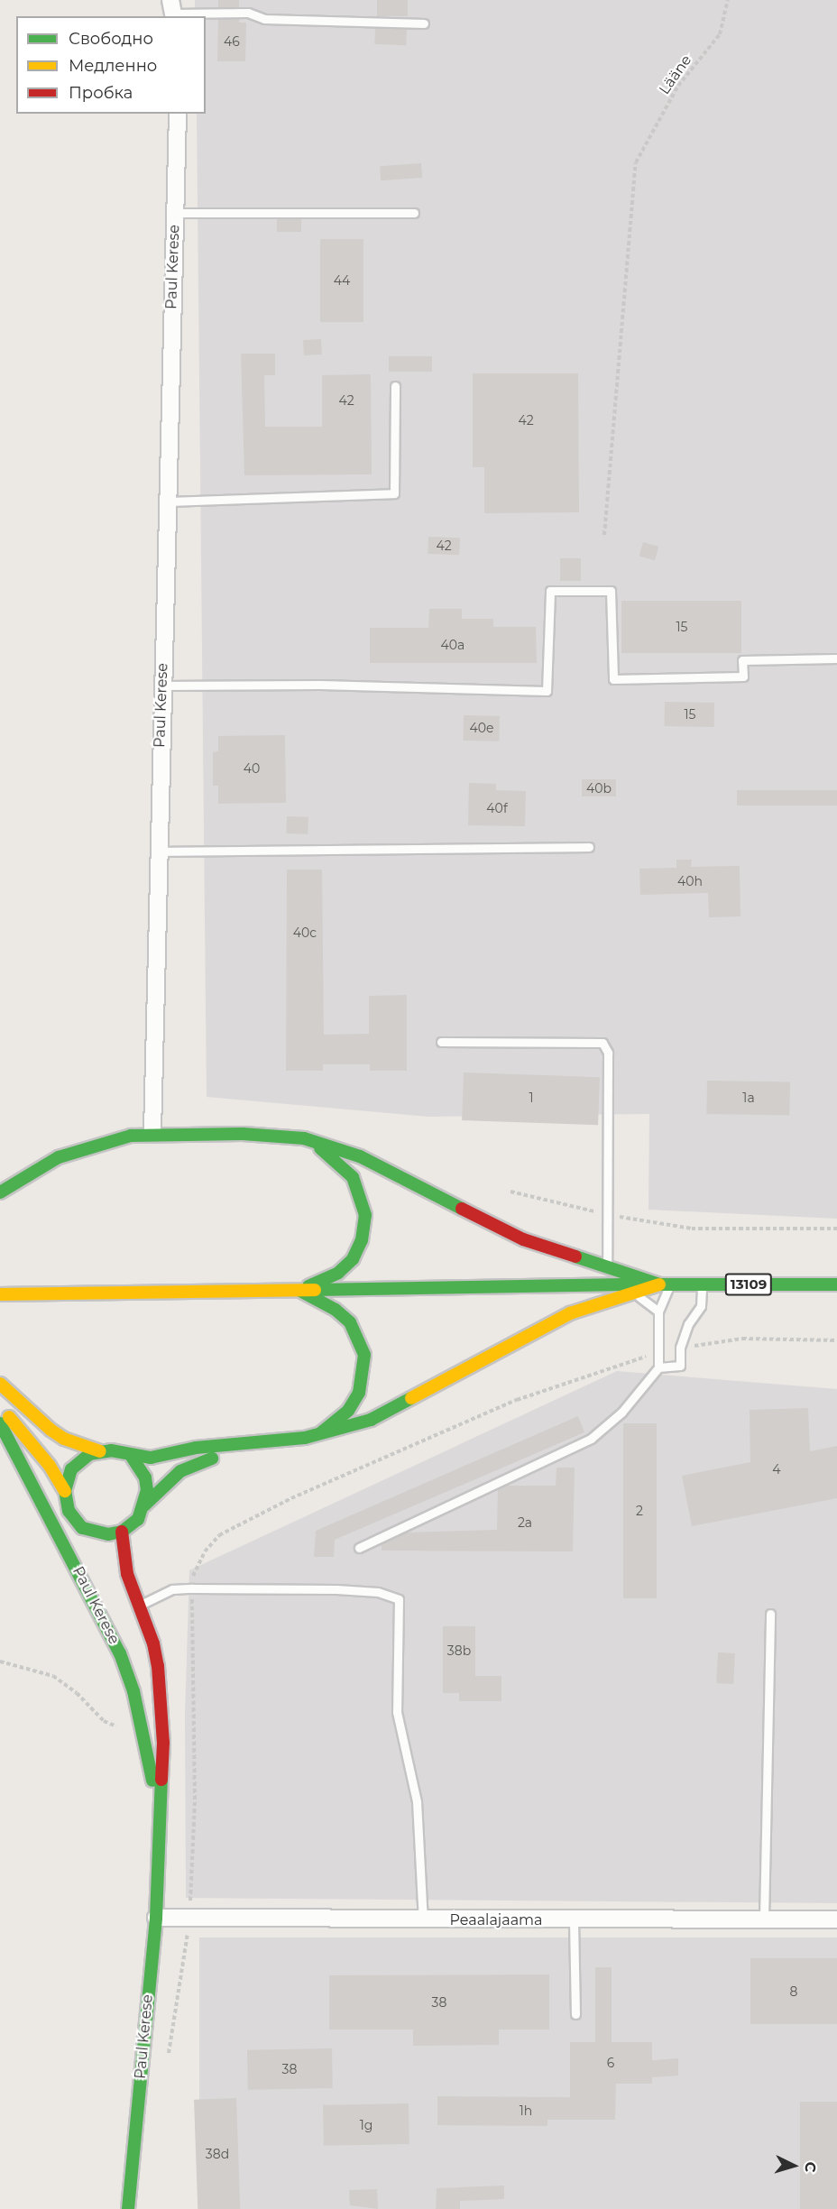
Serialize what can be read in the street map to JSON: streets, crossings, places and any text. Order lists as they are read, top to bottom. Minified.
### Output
{"streets":{"main road":["Paul Kerese","13109"],"street":["Peaalajaama"],"path":["Lääne"]},"crossings":[["Paul Kerese","Peaalajaama"]],"house_numbers":["46","44","42","42","42","15","40a","15","40e","40","40b","40f","40h","40c","1","1a","4","2","2a","38b","8","38","6","38","1h","1g","38d"],"legend":["Свободно","Медленно","Пробка"],"north":"right"}
